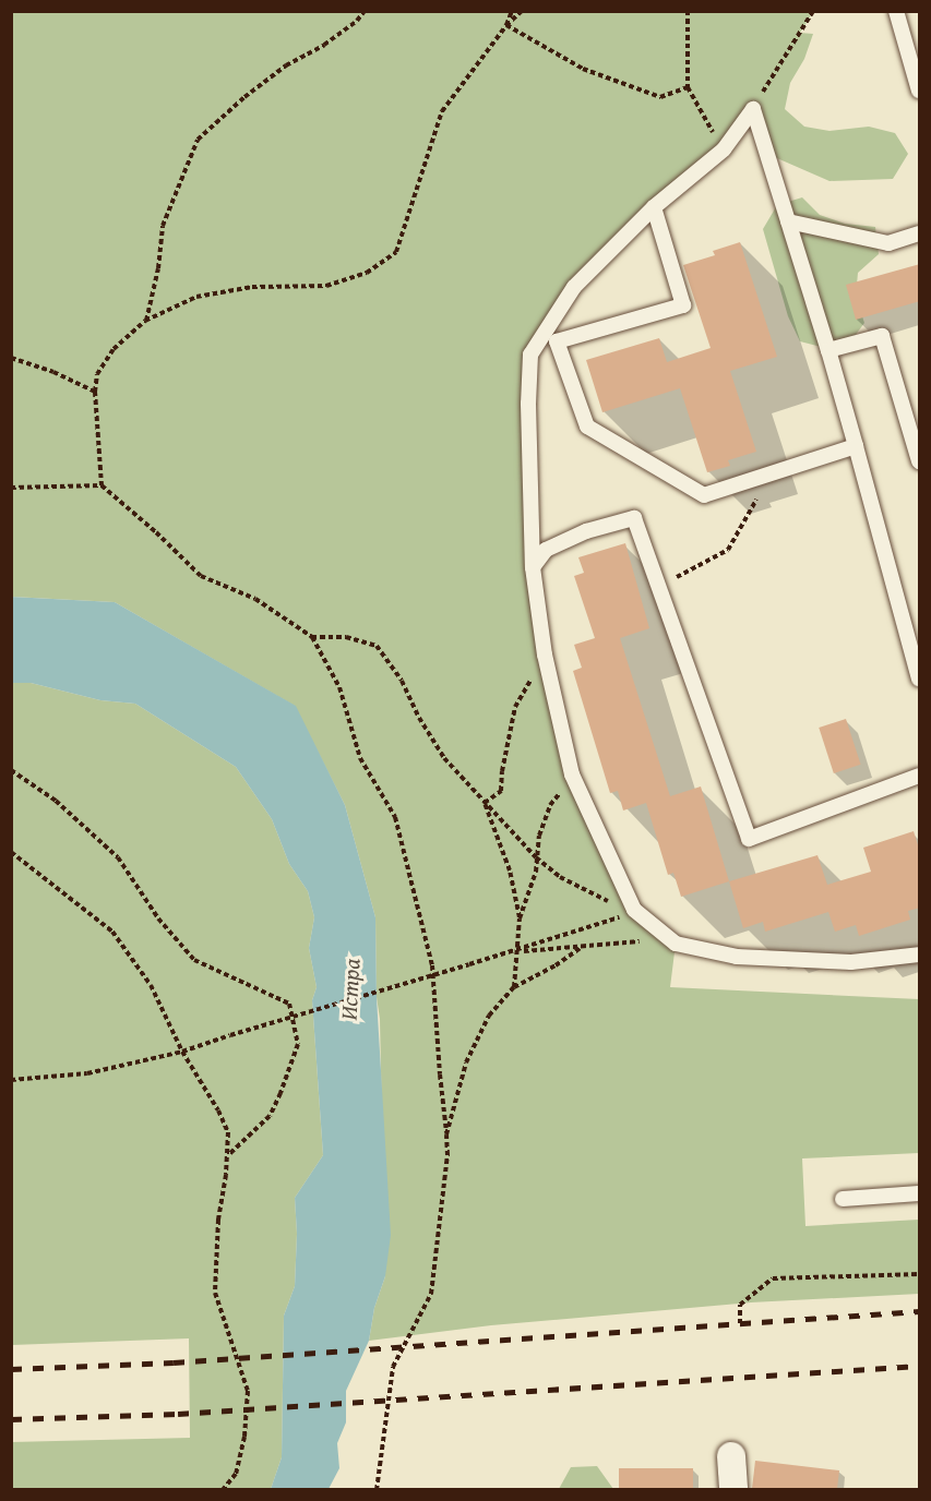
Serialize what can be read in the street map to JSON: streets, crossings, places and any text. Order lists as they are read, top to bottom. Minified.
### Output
{"water":["Истра"]}
